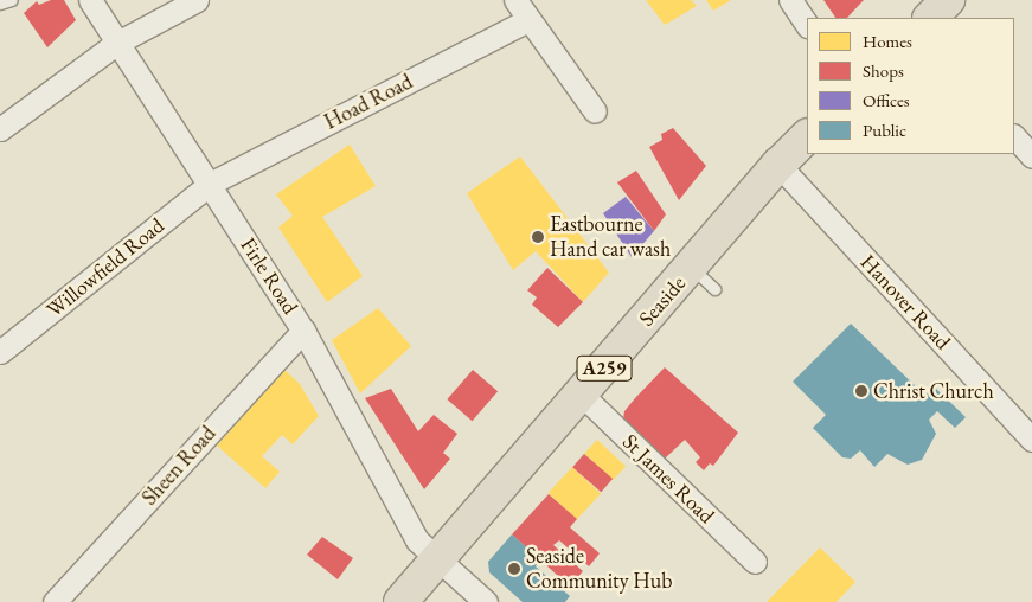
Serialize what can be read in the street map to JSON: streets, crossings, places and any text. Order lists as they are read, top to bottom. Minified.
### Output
{"streets":{"main road":["Seaside","A259"],"street":["Hoad Road","Willowfield Road","Firle Road","Hanover Road","Sheen Road","St James Road"]},"crossings":[["Hoad Road","Willowfield Road"],["Hoad Road","Firle Road"],["Willowfield Road","Firle Road"],["Firle Road","Seaside"],["Firle Road","Sheen Road"],["Seaside","Hanover Road"],["Seaside","St James Road"]],"places":["Eastbourne Hand car wash","Christ Church","Seaside Community Hub"],"legend":["Homes","Shops","Offices","Public"]}
